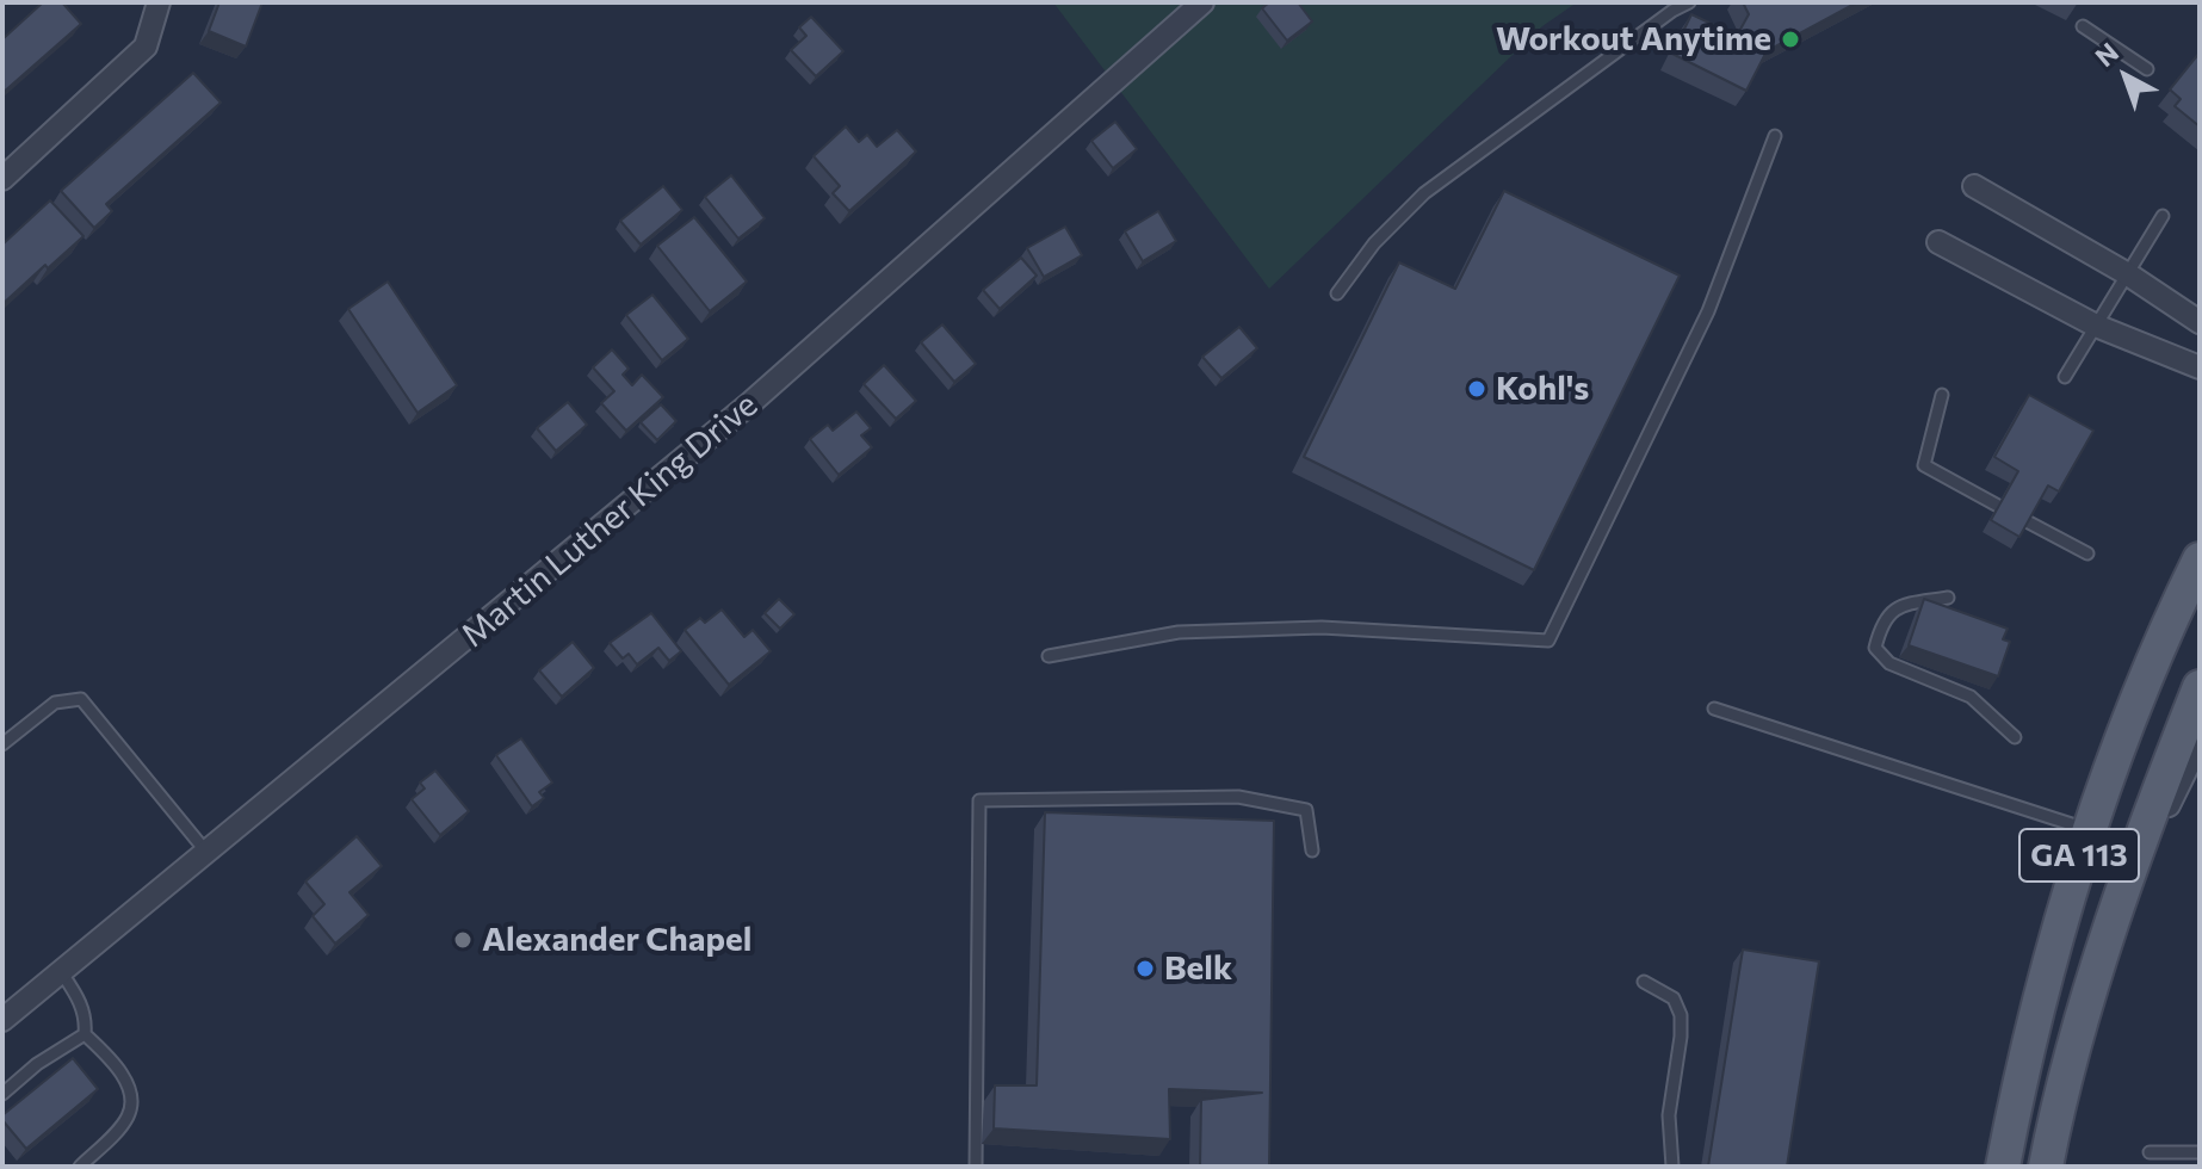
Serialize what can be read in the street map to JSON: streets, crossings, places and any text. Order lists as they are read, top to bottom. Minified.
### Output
{"streets":{"main road":["GA 113"],"street":["Martin Luther King Drive"]},"places":["Workout Anytime","Kohl's","Alexander Chapel","Belk"],"north":"top left"}
